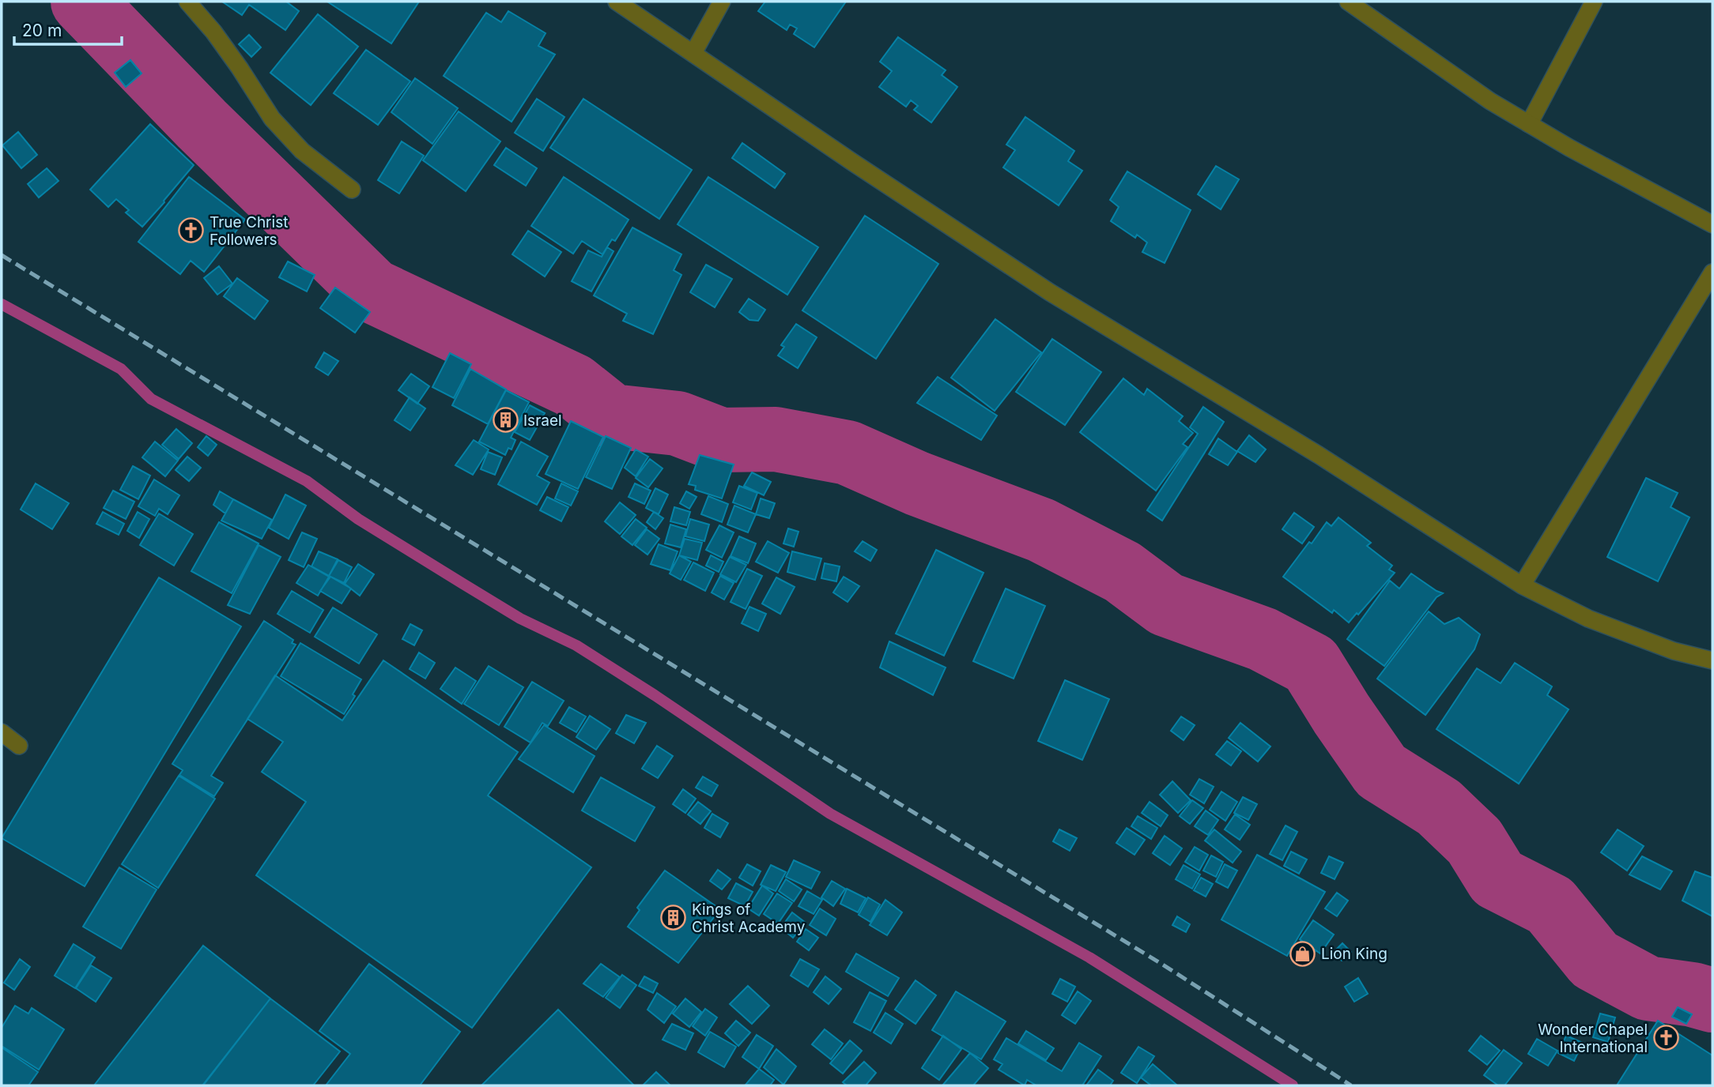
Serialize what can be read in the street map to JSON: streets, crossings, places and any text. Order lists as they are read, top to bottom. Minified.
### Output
{"places":{"church":["True Christ Followers","Wonder Chapel International"],"building":["Israel","Kings of Christ Academy"],"shop":["Lion King"]},"scale_bar":"20 m"}
